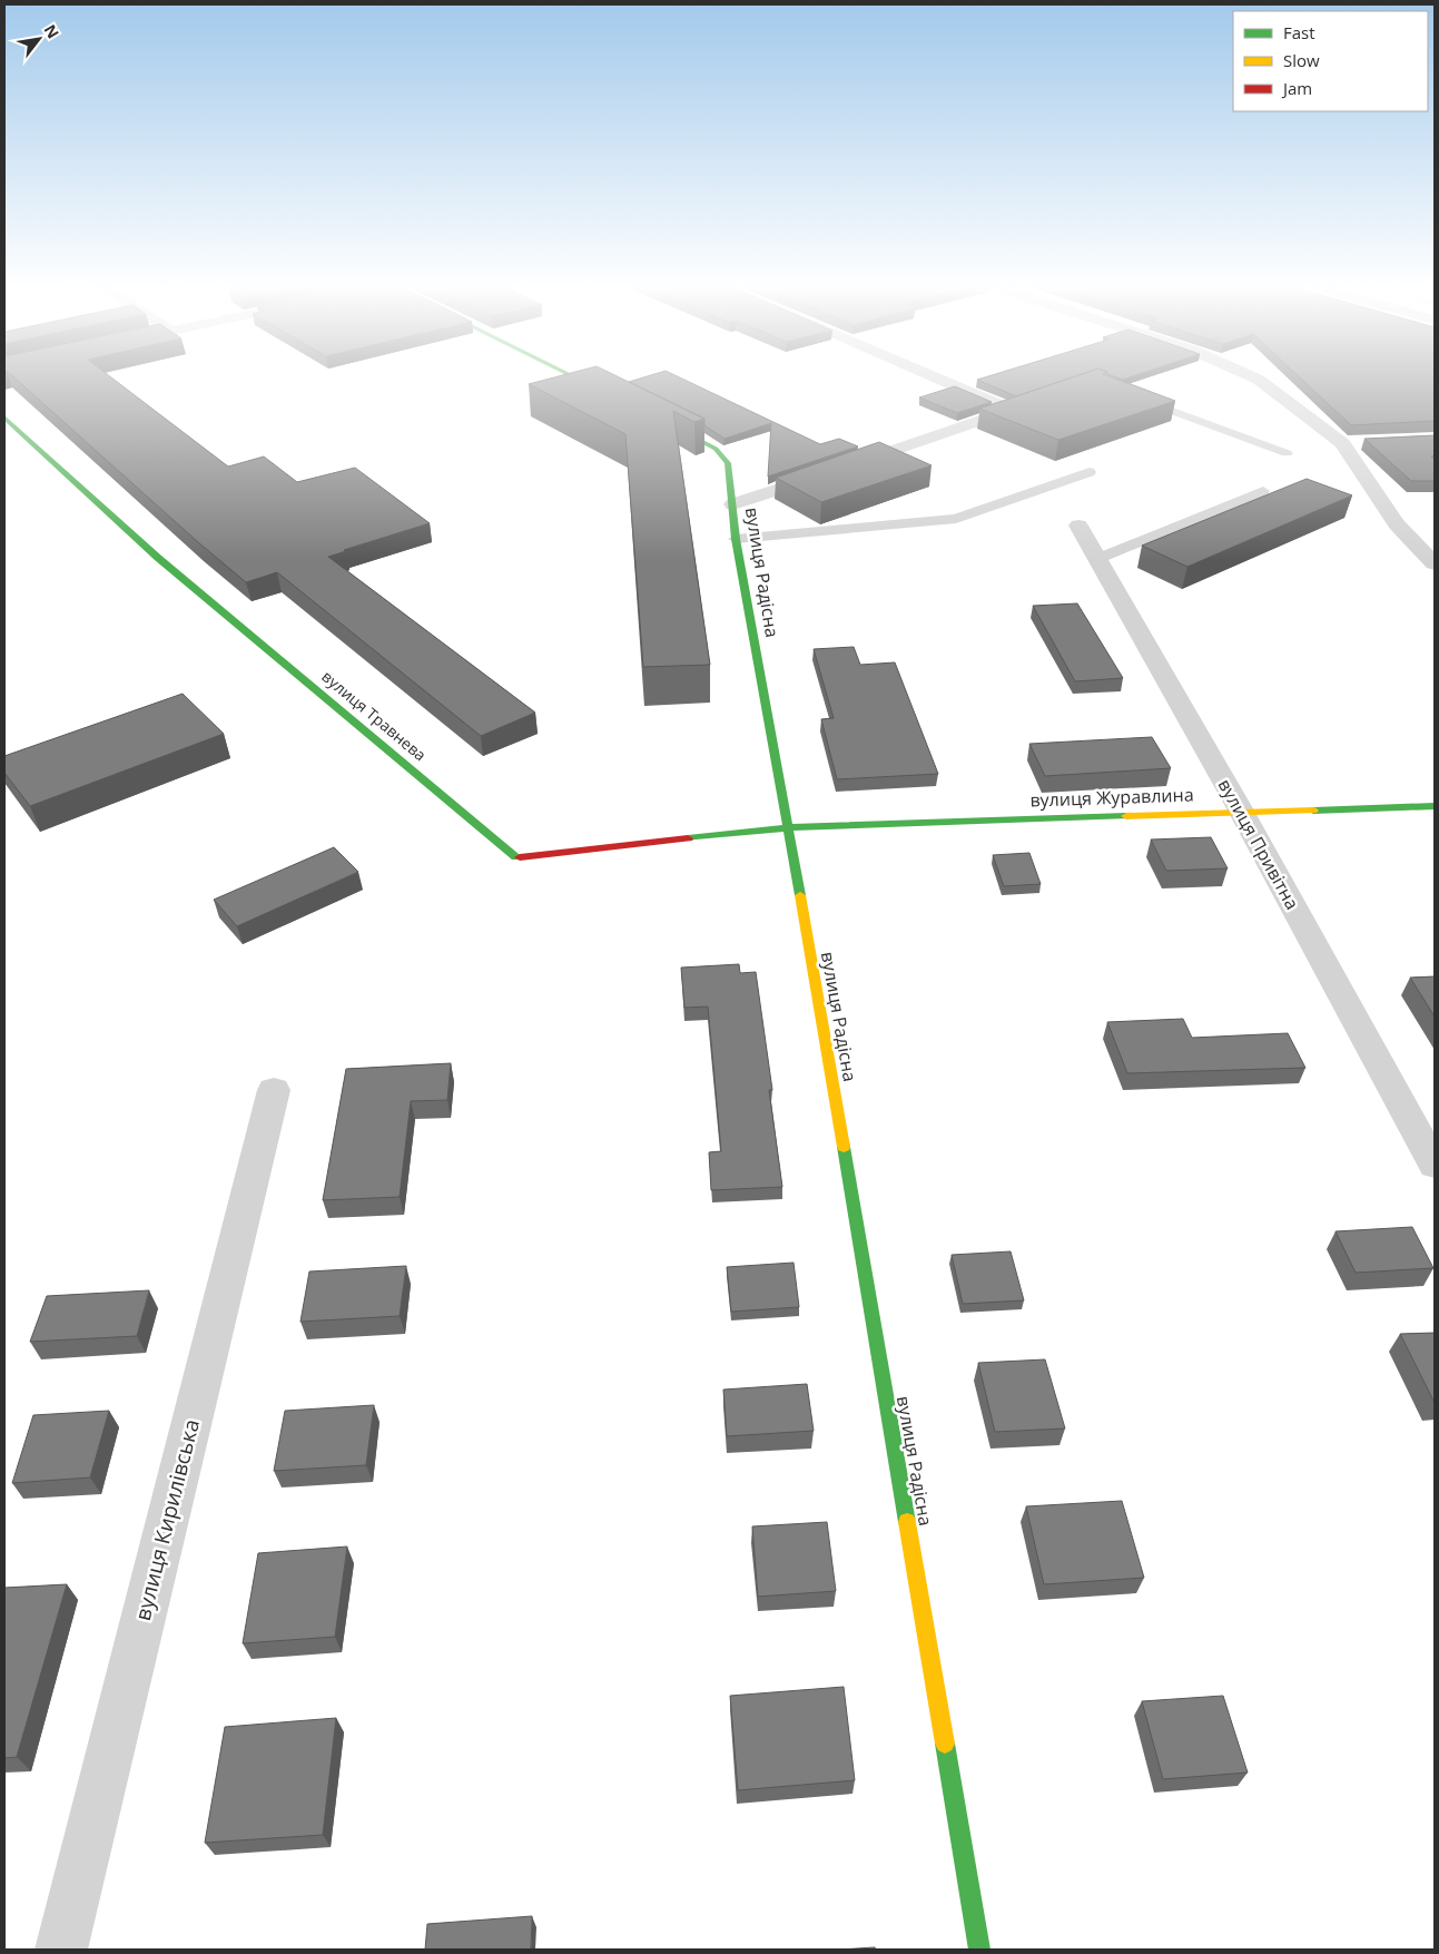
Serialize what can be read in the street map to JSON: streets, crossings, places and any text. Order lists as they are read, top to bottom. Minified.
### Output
{"streets":{"street":["вулиця Радісна","вулиця Травнева","вулиця Журавлина","вулиця Привітна","вулиця Кирилівська"]},"crossings":[["вулиця Радісна","вулиця Травнева"],["вулиця Радісна","вулиця Журавлина"],["вулиця Травнева","вулиця Журавлина"],["вулиця Журавлина","вулиця Привітна"]],"legend":["Fast","Slow","Jam"],"north":"top right"}
